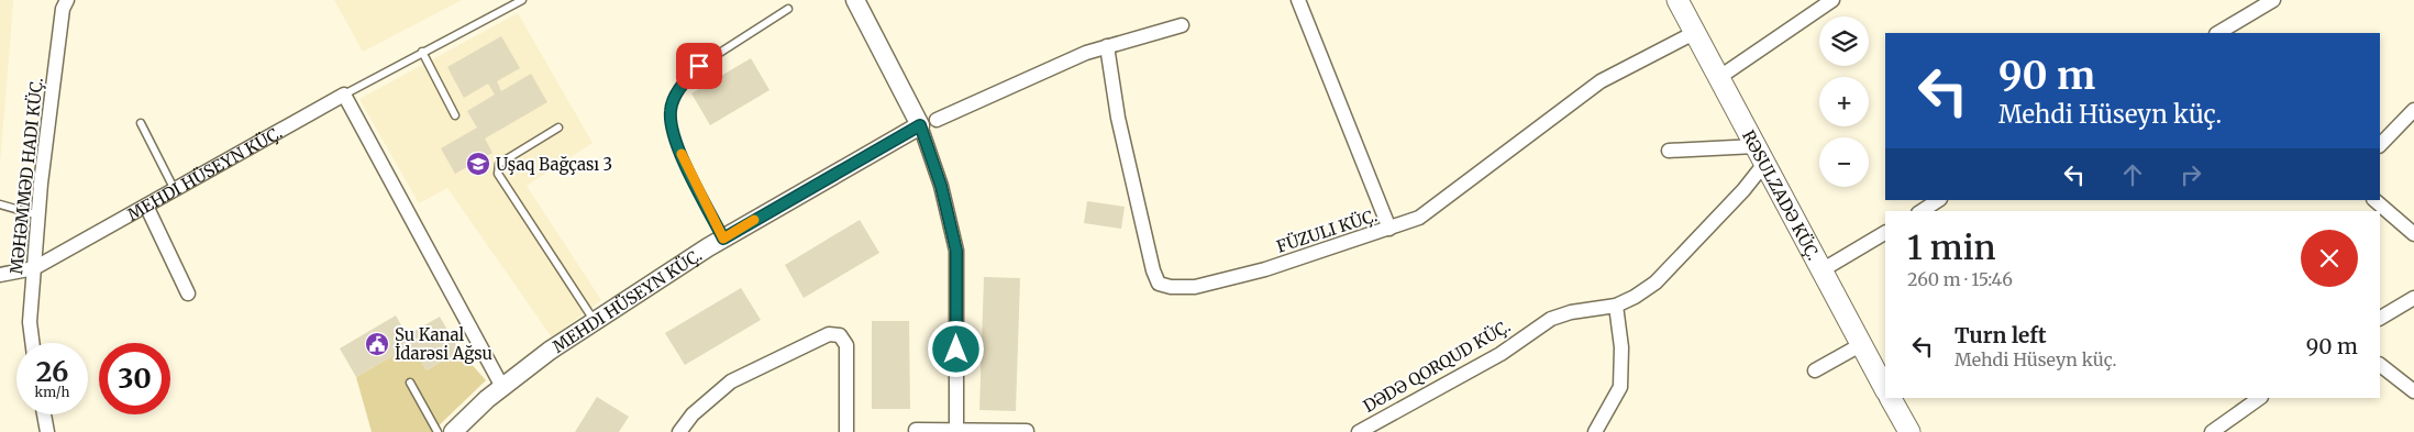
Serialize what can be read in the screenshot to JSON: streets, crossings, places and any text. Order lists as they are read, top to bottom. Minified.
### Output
{"streets":{"main road":["RƏSULZADƏ KÜÇ."],"street":["MEHDI HÜSEYN KÜÇ.","MƏHƏMMƏD HADI KÜÇ.","FÜZULI KÜÇ.","DƏDƏ QORQUD KÜÇ."]},"crossings":[["MEHDI HÜSEYN KÜÇ.","MƏHƏMMƏD HADI KÜÇ."],["RƏSULZADƏ KÜÇ.","FÜZULI KÜÇ."],["RƏSULZADƏ KÜÇ.","DƏDƏ QORQUD KÜÇ."]],"places":{"school or university":["Uşaq Bağçası 3"],"public building":["Su Kanal İdarəsi Ağsu"]},"page":{"map_buttons":["+","−"],"turn":["90 m","Mehdi Hüseyn küç."],"heading":["1 min","260 m · 15:46"],"list":[{"name":"Turn left","note":"Mehdi Hüseyn küç.","value":"90 m"}],"speed":"26 km/h","limit":"30"}}
